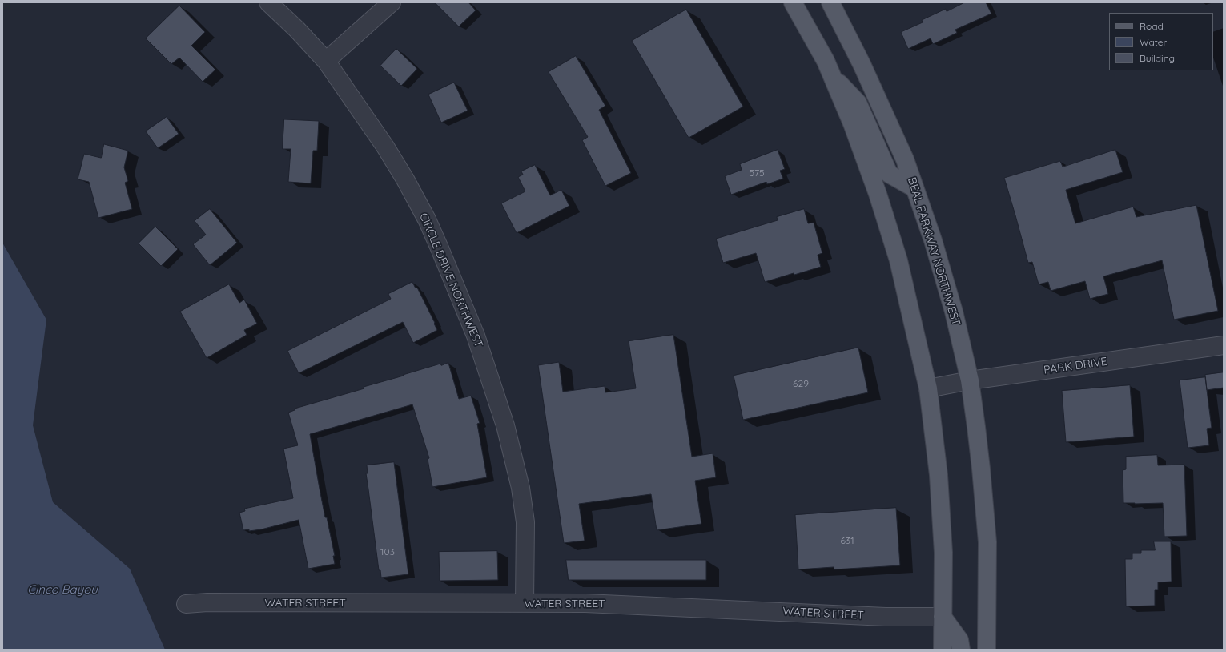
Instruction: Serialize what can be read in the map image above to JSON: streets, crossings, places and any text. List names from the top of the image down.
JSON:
{
  "streets": {
    "main road": ["BEAL PARKWAY NORTHWEST"],
    "street": ["CIRCLE DRIVE NORTHWEST", "PARK DRIVE", "WATER STREET"]
  },
  "crossings": [
    ["BEAL PARKWAY NORTHWEST", "PARK DRIVE"],
    ["CIRCLE DRIVE NORTHWEST", "WATER STREET"]
  ],
  "water": ["Cinco Bayou"],
  "house_numbers": [
    "575",
    "629",
    "631",
    "103"
  ],
  "legend": ["Road", "Water", "Building"]
}
